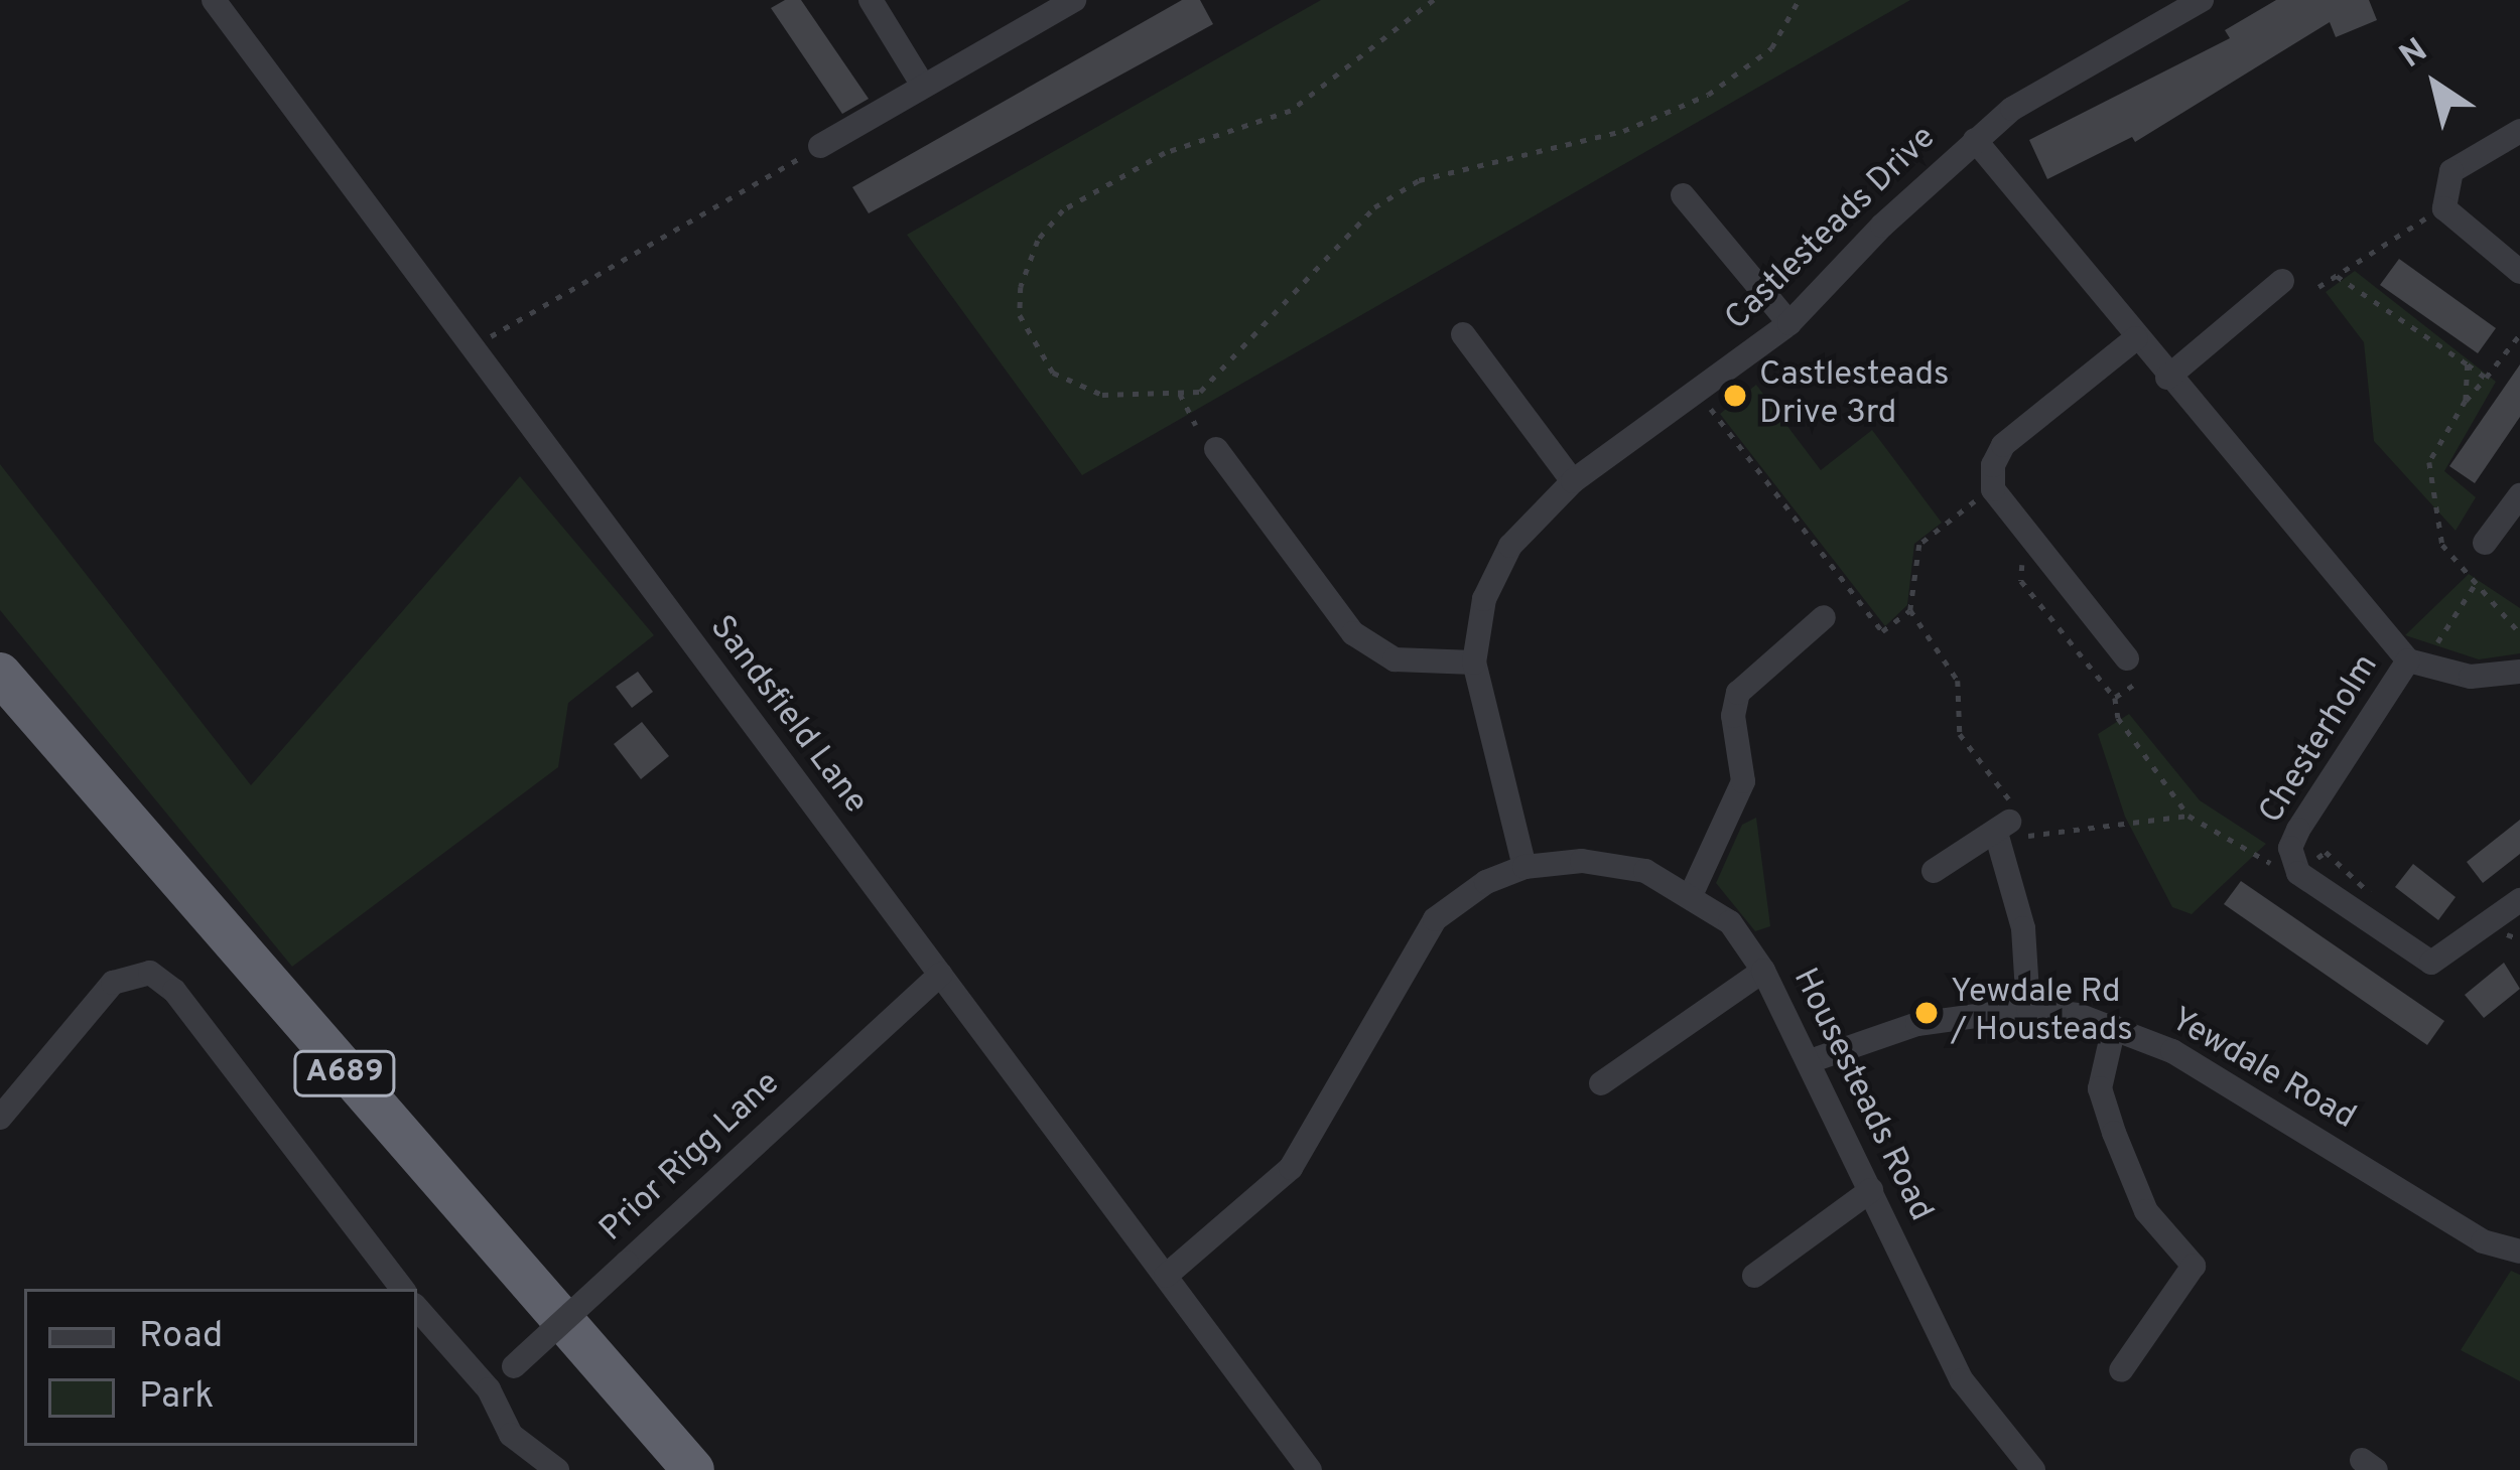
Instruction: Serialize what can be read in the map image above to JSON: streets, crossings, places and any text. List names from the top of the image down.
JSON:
{
  "streets": {
    "highway": ["A689"],
    "street": [
      "Castlesteads Drive",
      "Sandsfield Lane",
      "Chesterholm",
      "Yewdale Road",
      "Housesteads Road",
      "Prior Rigg Lane"
    ]
  },
  "crossings": [
    ["Castlesteads Drive", "Chesterholm"],
    ["Castlesteads Drive", "Housesteads Road"],
    ["Sandsfield Lane", "Housesteads Road"],
    ["Sandsfield Lane", "Prior Rigg Lane"],
    ["Yewdale Road", "Housesteads Road"]
  ],
  "places": ["Castlesteads Drive 3rd", "Yewdale Rd / Housteads"],
  "legend": ["Road", "Park"],
  "north": "top left"
}
